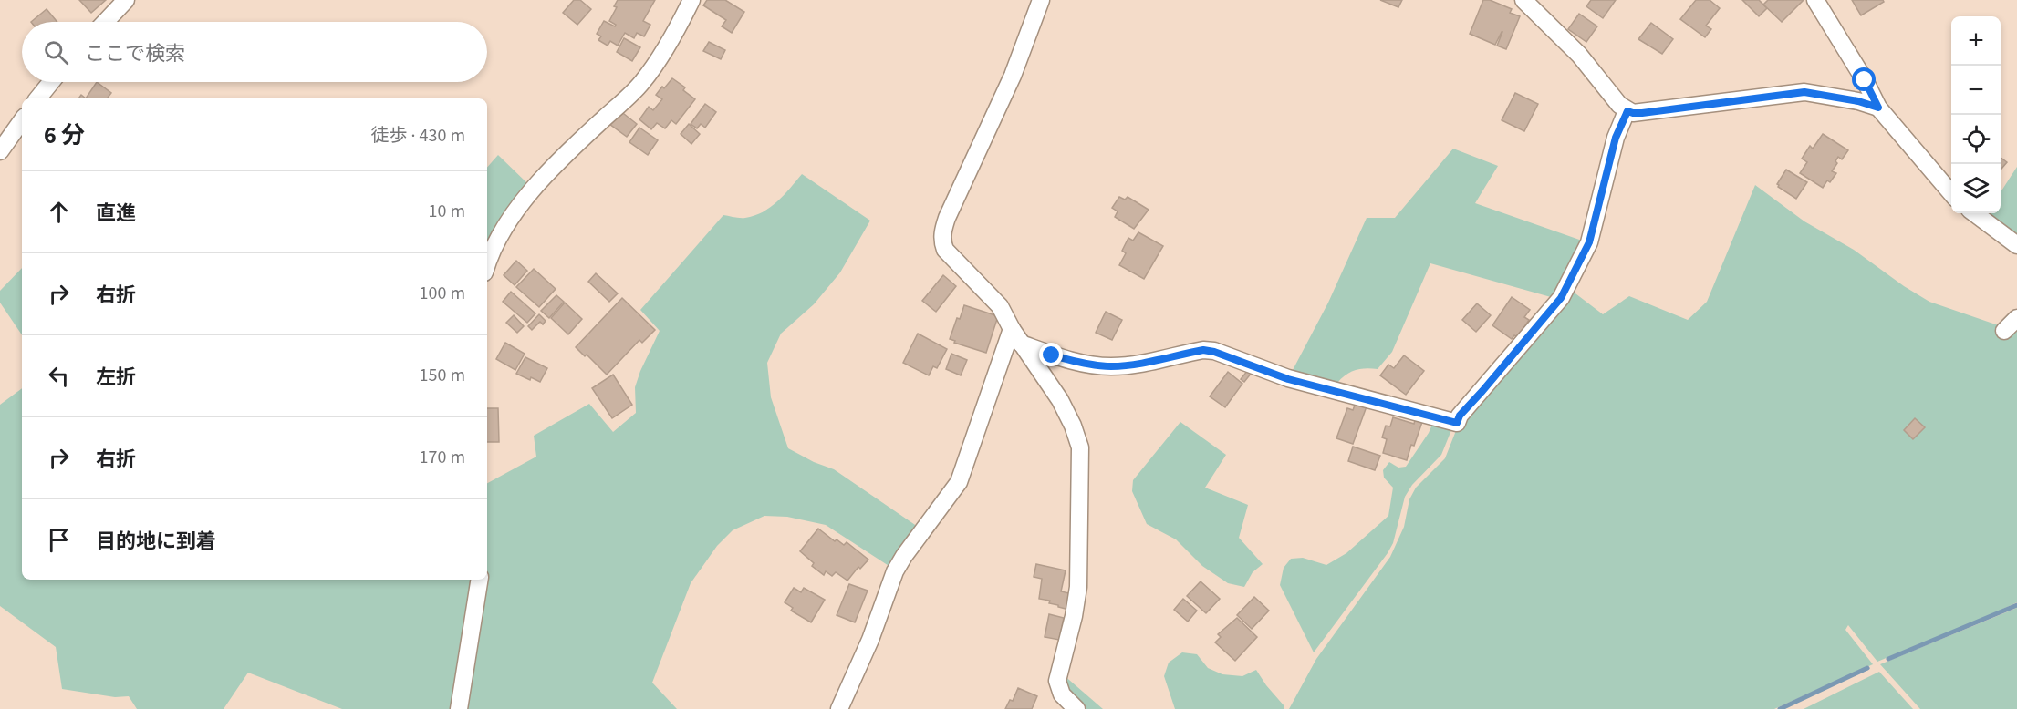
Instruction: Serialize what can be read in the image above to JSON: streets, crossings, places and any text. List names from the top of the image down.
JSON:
{
  "page": {
    "map_buttons": ["+", "−"],
    "search": "ここで検索",
    "heading": ["6 分", "徒歩 · 430 m"],
    "list": [
      ["直進", "10 m"],
      ["右折", "100 m"],
      ["左折", "150 m"],
      ["右折", "170 m"],
      "目的地に到着"
    ]
  }
}
